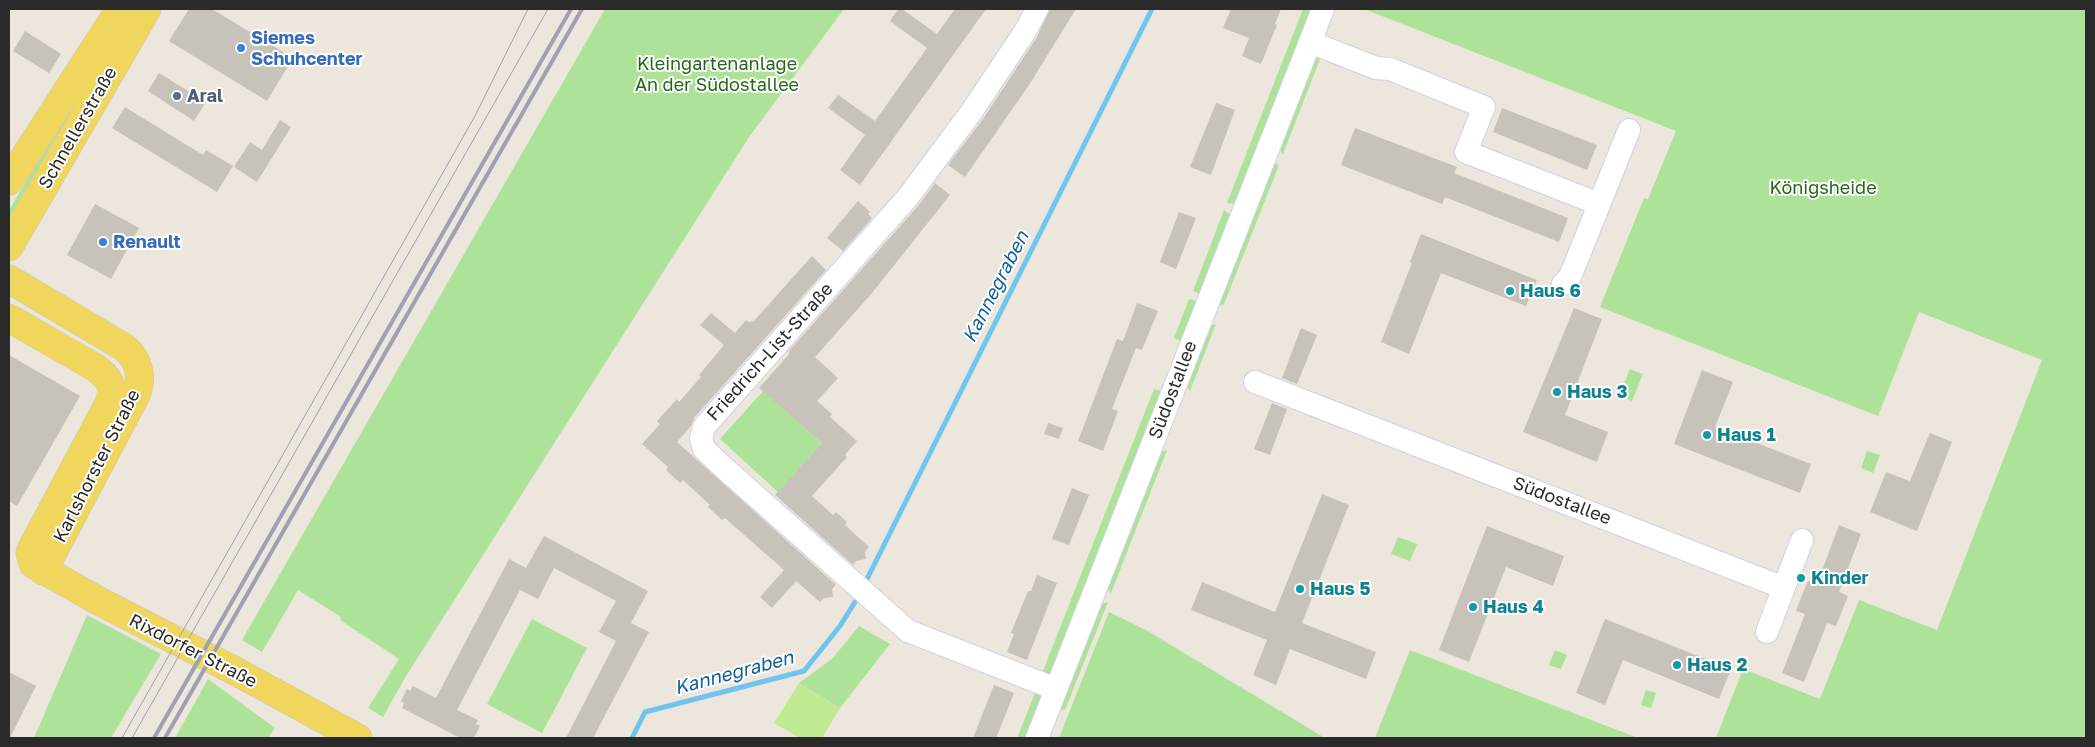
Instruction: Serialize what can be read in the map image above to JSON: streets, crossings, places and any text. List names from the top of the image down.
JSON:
{
  "streets": {
    "main road": ["Schnellerstraße", "Karlshorster Straße", "Rixdorfer Straße"],
    "street": ["Friedrich-List-Straße", "Südostallee"]
  },
  "crossings": [
    ["Friedrich-List-Straße", "Südostallee"],
    ["Karlshorster Straße", "Rixdorfer Straße"]
  ],
  "water": ["Kannegraben"],
  "parks": ["Kleingartenanlage An der Südostallee", "Königsheide"],
  "places": [
    "Siemes Schuhcenter",
    "Aral",
    "Renault",
    "Haus 6",
    "Haus 3",
    "Haus 1",
    "Kinder",
    "Haus 5",
    "Haus 4",
    "Haus 2"
  ]
}
